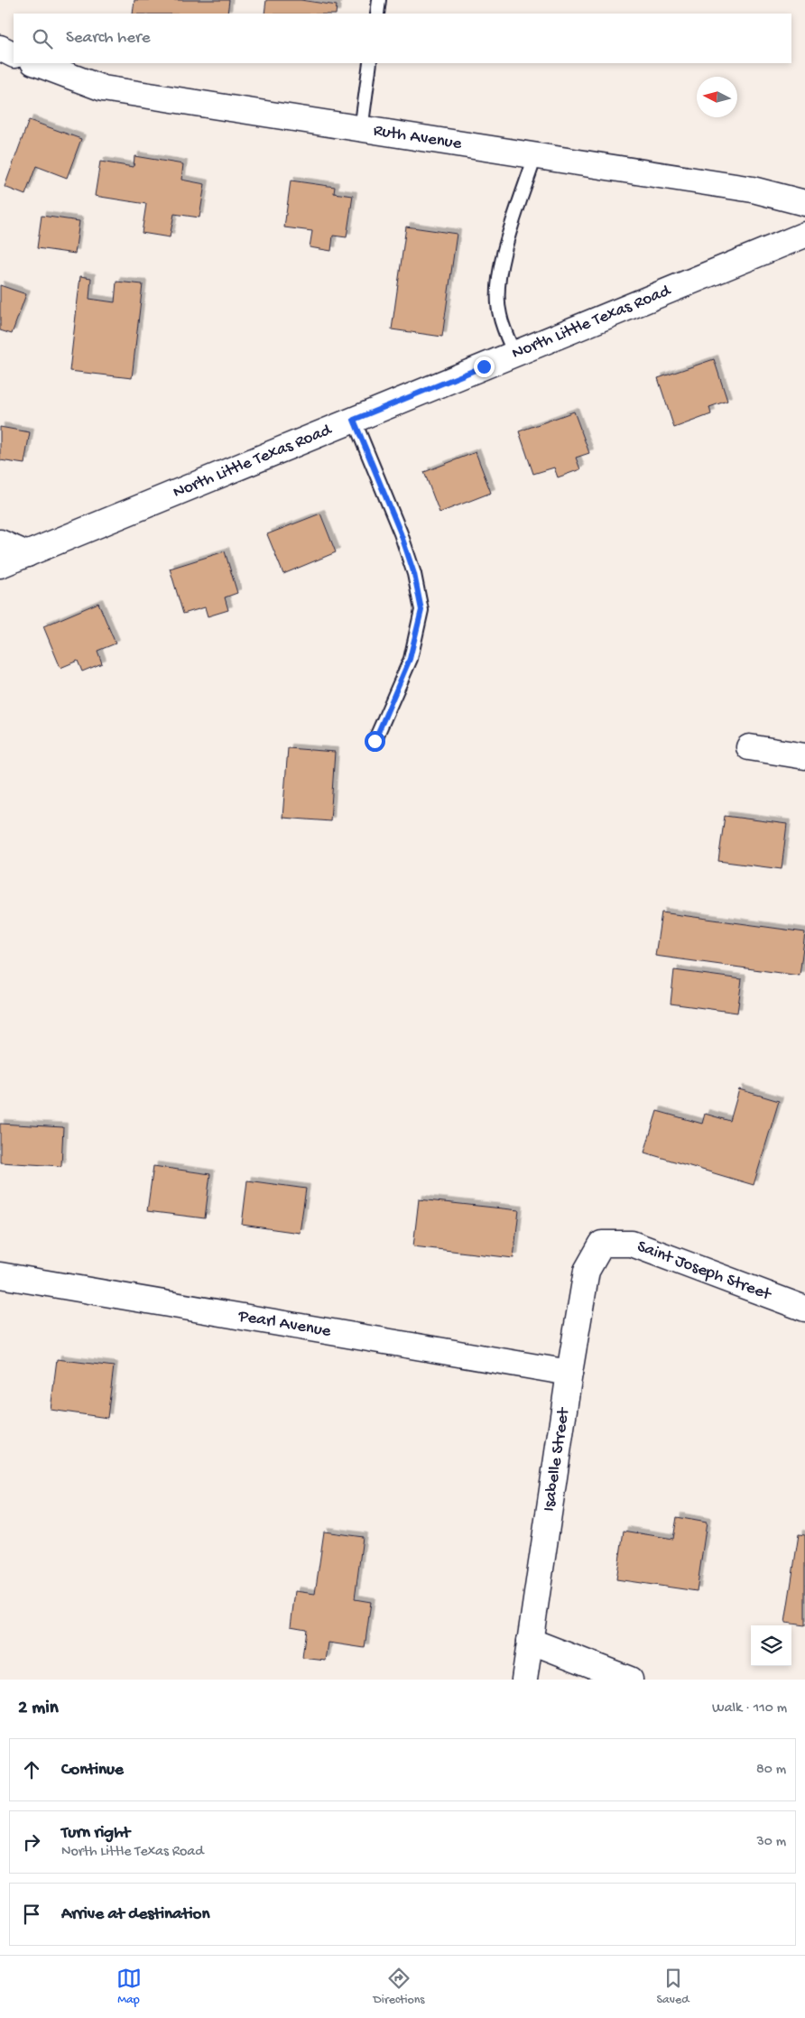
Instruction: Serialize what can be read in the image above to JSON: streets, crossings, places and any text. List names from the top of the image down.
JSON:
{
  "streets": {
    "street": [
      "Ruth Avenue",
      "North Little Texas Road",
      "Saint Joseph Street",
      "Pearl Avenue",
      "Isabelle Street"
    ]
  },
  "crossings": [
    ["Saint Joseph Street", "Isabelle Street"],
    ["Pearl Avenue", "Isabelle Street"]
  ],
  "north": "left",
  "page": {
    "search": "Search here",
    "heading": ["2 min", "Walk · 110 m"],
    "list": [
      ["Continue", "80 m"],
      ["Turn right", "North Little Texas Road", "30 m"],
      "Arrive at destination"
    ],
    "nav": ["Map", "Directions", "Saved"]
  }
}
